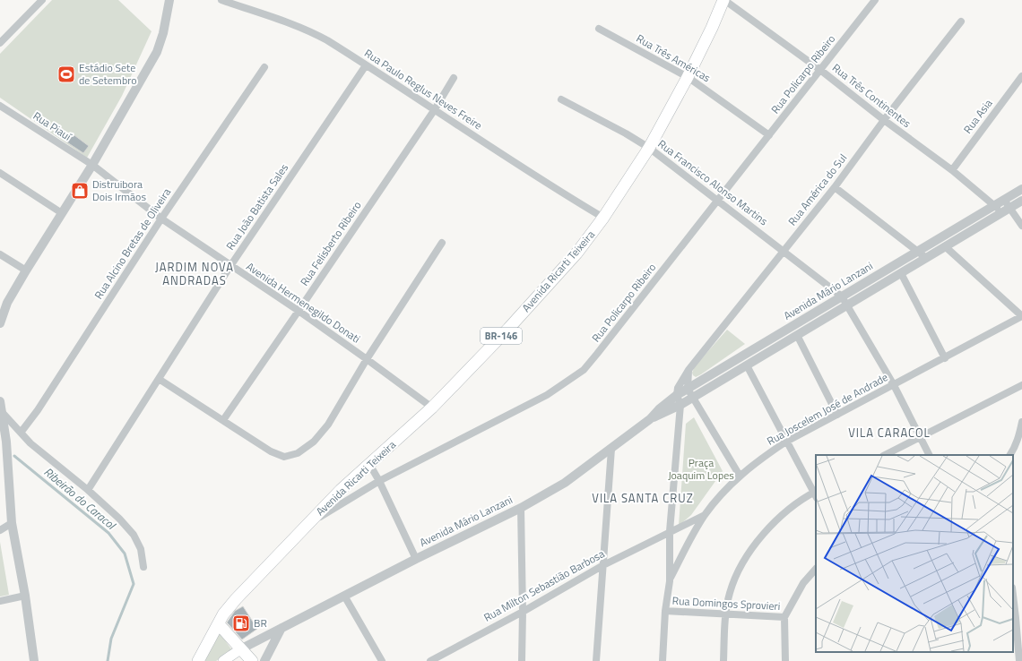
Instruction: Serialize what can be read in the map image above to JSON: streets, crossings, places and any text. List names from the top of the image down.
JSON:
{
  "streets": {
    "main road": ["Avenida Ricarti Teixeira", "BR-146"],
    "street": [
      "Rua Três Américas",
      "Rua Policarpo Ribeiro",
      "Rua Paulo Reglus Neves Freire",
      "Rua Três Continentes",
      "Rua Asia",
      "Rua Piauí",
      "Rua Francisco Alonso Martins",
      "Rua América do Sul",
      "Rua João Batista Sales",
      "Rua Alcino Bretas de Oliveira",
      "Rua Felisberto Ribeiro",
      "Avenida Mário Lanzani",
      "Avenida Hermenegildo Donati",
      "Rua Joscelem José de Andrade",
      "Rua Milton Sebastião Barbosa",
      "Rua Domingos Sprovieri"
    ]
  },
  "crossings": [
    ["Rua Três Américas", "Rua Policarpo Ribeiro"],
    ["Rua Três Américas", "Avenida Ricarti Teixeira"],
    ["Rua Policarpo Ribeiro", "Rua Três Continentes"],
    ["Rua Policarpo Ribeiro", "Rua Francisco Alonso Martins"],
    ["Rua Policarpo Ribeiro", "Avenida Ricarti Teixeira"],
    ["Rua Paulo Reglus Neves Freire", "Rua João Batista Sales"],
    ["Rua Paulo Reglus Neves Freire", "Rua Felisberto Ribeiro"],
    ["Rua Paulo Reglus Neves Freire", "Avenida Ricarti Teixeira"],
    ["Rua Três Continentes", "Rua Asia"],
    ["Rua Três Continentes", "Rua América do Sul"],
    ["Rua Três Continentes", "Avenida Ricarti Teixeira"],
    ["Rua Três Continentes", "Avenida Mário Lanzani"],
    ["Rua Piauí", "Avenida Hermenegildo Donati"],
    ["Rua Francisco Alonso Martins", "Rua América do Sul"],
    ["Rua Francisco Alonso Martins", "Avenida Ricarti Teixeira"],
    ["Rua Francisco Alonso Martins", "Avenida Mário Lanzani"],
    ["Rua Francisco Alonso Martins", "Rua Joscelem José de Andrade"],
    ["Rua América do Sul", "Avenida Mário Lanzani"],
    ["Rua João Batista Sales", "Avenida Hermenegildo Donati"],
    ["Rua Alcino Bretas de Oliveira", "Avenida Hermenegildo Donati"],
    ["Rua Felisberto Ribeiro", "Avenida Hermenegildo Donati"],
    ["Avenida Ricarti Teixeira", "Avenida Hermenegildo Donati"],
    ["Avenida Ricarti Teixeira", "BR-146"],
    ["Rua Joscelem José de Andrade", "Rua Milton Sebastião Barbosa"]
  ],
  "districts": ["JARDIM NOVA ANDRADAS", "VILA CARACOL", "VILA SANTA CRUZ"],
  "water": ["Ribeirão do Caracol"],
  "parks": ["Praça Joaquim Lopes"],
  "places": {
    "sports": ["Estádio Sete de Setembro"],
    "shop": ["Distruibora Dois Irmãos"],
    "fuel station": ["BR"]
  }
}
